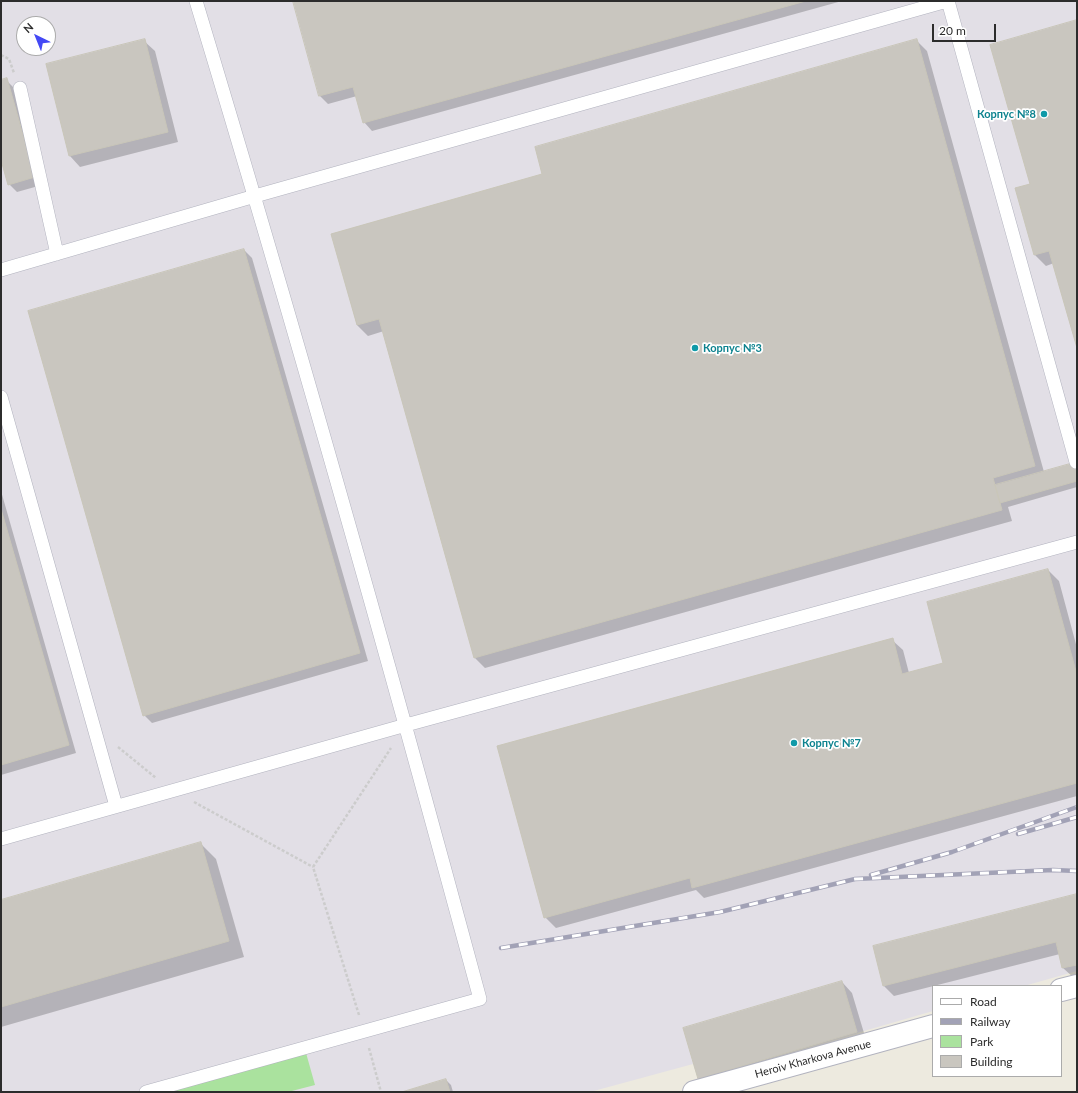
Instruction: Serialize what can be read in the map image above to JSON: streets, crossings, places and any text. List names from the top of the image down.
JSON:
{
  "streets": {
    "street": ["Heroiv Kharkova Avenue"]
  },
  "places": ["Корпус №8", "Корпус №3", "Корпус №7"],
  "legend": [
    "Road",
    "Railway",
    "Park",
    "Building"
  ],
  "scale_bar": "20 m",
  "north": "top left"
}
